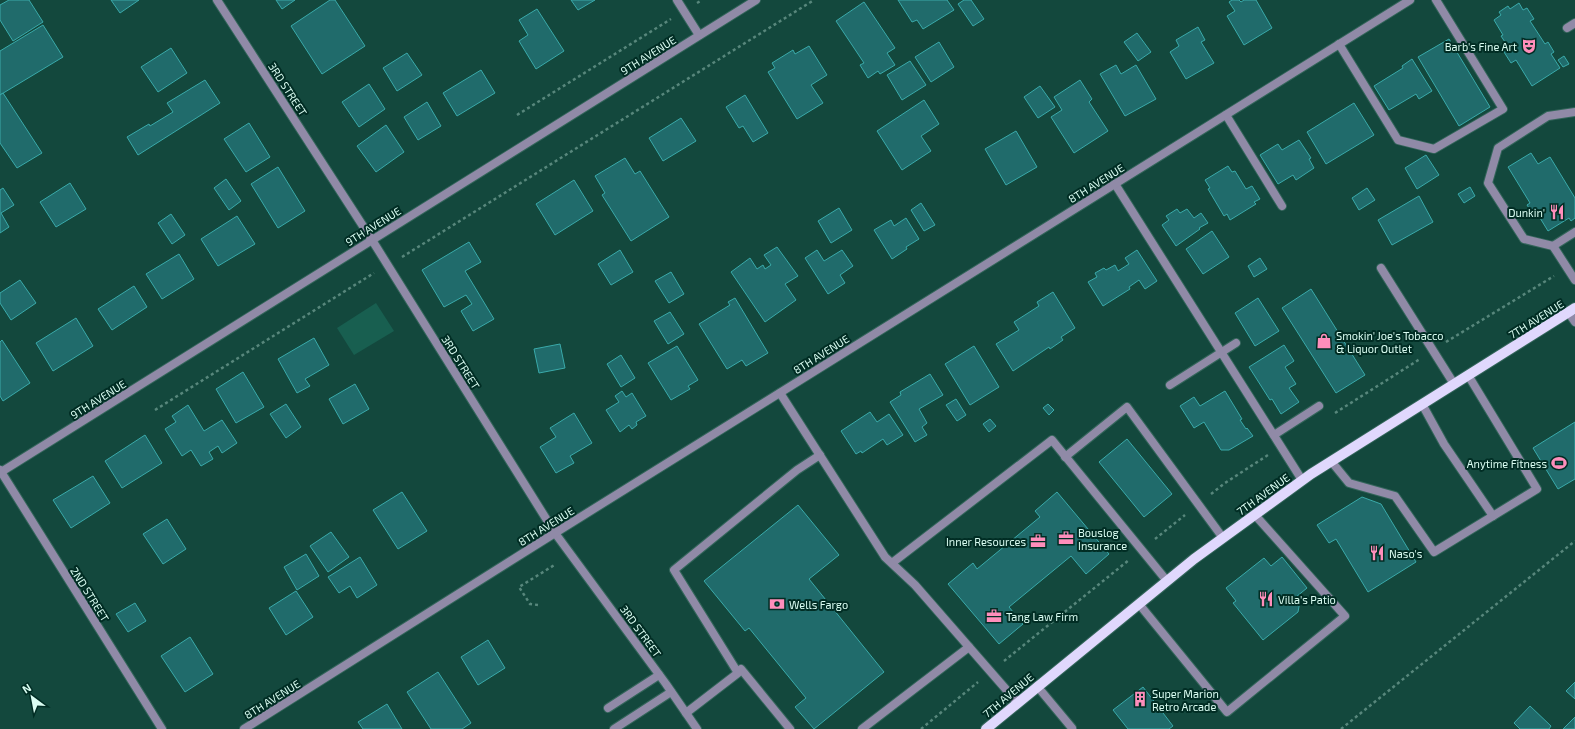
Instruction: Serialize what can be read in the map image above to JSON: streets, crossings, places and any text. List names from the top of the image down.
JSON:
{
  "streets": {
    "main road": ["7TH AVENUE"],
    "street": [
      "9TH AVENUE",
      "3RD STREET",
      "8TH AVENUE",
      "2ND STREET"
    ]
  },
  "crossings": [
    ["9TH AVENUE", "3RD STREET"],
    ["9TH AVENUE", "2ND STREET"],
    ["3RD STREET", "8TH AVENUE"]
  ],
  "places": {
    "theatre": ["Barb's Fine Art"],
    "restaurant": ["Dunkin'", "Naso's", "Villa's Patio"],
    "shop": ["Smokin' Joe's Tobacco & Liquor Outlet"],
    "sports": ["Anytime Fitness"],
    "office": ["Bouslog Insurance", "Inner Resources", "Tang Law Firm"],
    "bank": ["Wells Fargo"],
    "building": ["Super Marion Retro Arcade"]
  },
  "north": "top left"
}
